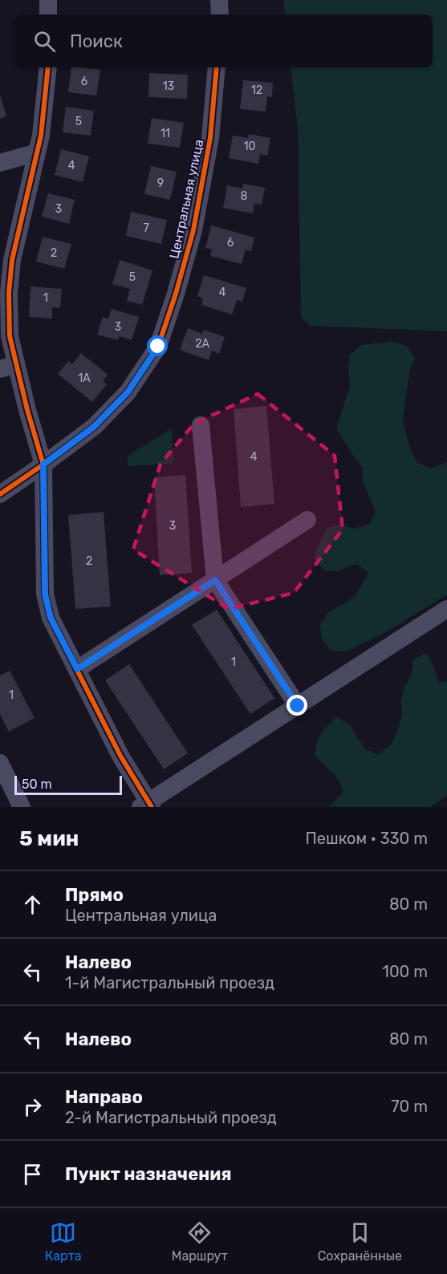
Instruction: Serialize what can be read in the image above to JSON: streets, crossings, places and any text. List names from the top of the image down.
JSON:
{
  "streets": {
    "street": ["Центральная улица"]
  },
  "house_numbers": [
    "6",
    "13",
    "12",
    "5",
    "11",
    "10",
    "4",
    "9",
    "8",
    "3",
    "7",
    "6",
    "2",
    "5",
    "4",
    "1",
    "3",
    "2А",
    "1А",
    "4",
    "3",
    "2",
    "1",
    "1"
  ],
  "scale_bar": "50 m",
  "page": {
    "search": "Поиск",
    "scale": "50 m",
    "heading": ["5 мин", "Пешком · 330 m"],
    "list": [
      ["Прямо", "Центральная улица", "80 m"],
      ["Налево", "1-й Магистральный проезд", "100 m"],
      ["Налево", "80 m"],
      ["Направо", "2-й Магистральный проезд", "70 m"],
      "Пункт назначения"
    ],
    "nav": ["Карта", "Маршрут", "Сохранённые"]
  }
}
